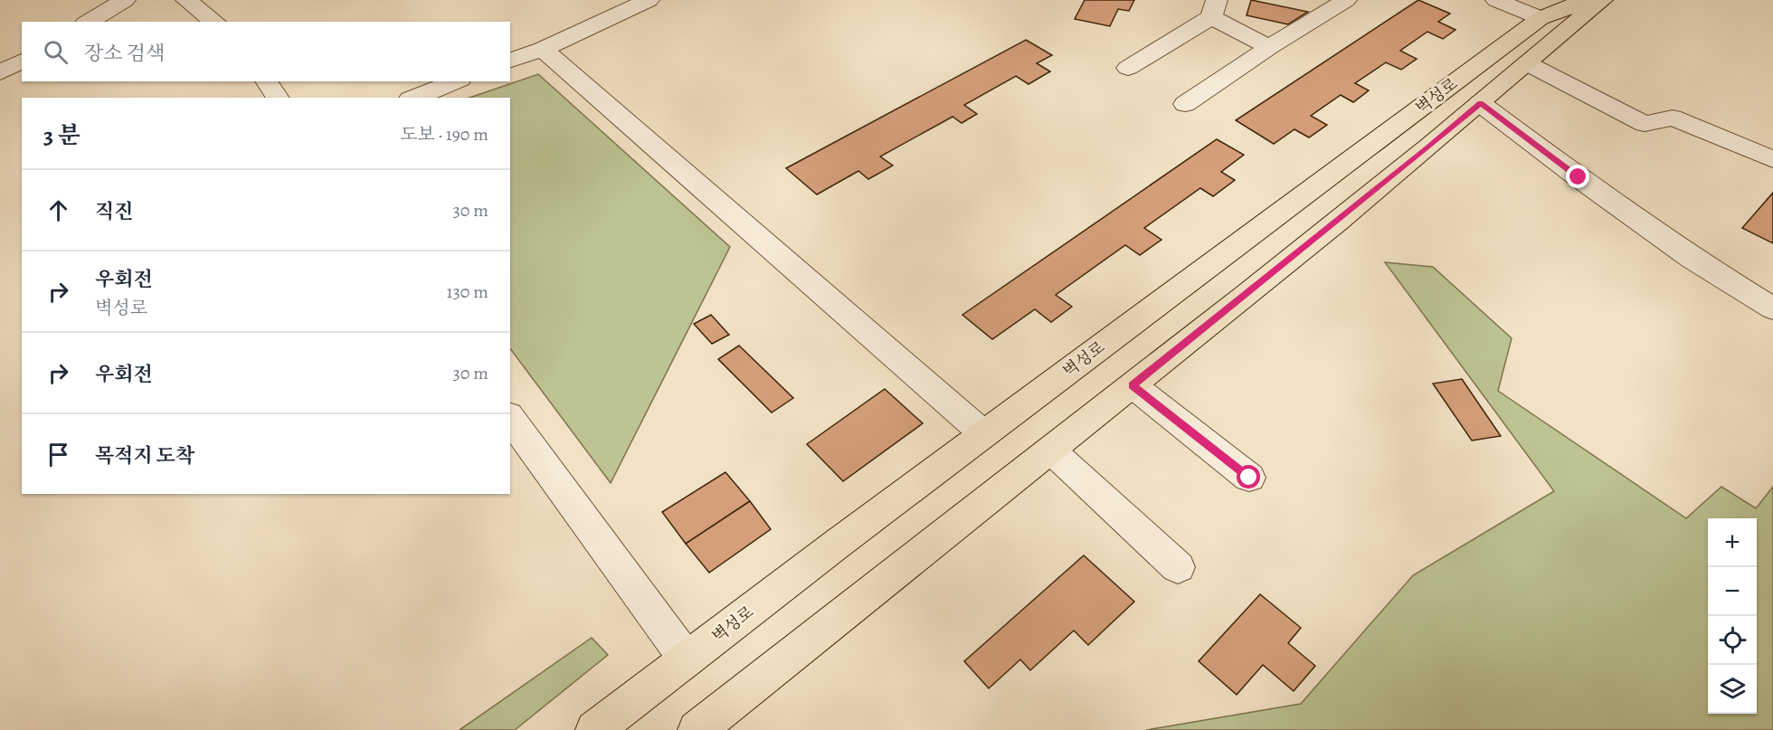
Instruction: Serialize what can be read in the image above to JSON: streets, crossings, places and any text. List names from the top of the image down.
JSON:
{
  "streets": {
    "main road": ["벽성로"]
  },
  "page": {
    "search": "장소 검색",
    "heading": ["3 분", "도보 · 190 m"],
    "list": [
      ["직진", "30 m"],
      ["우회전", "벽성로", "130 m"],
      ["우회전", "30 m"],
      "목적지 도착"
    ],
    "map_buttons": ["+", "−"]
  }
}
